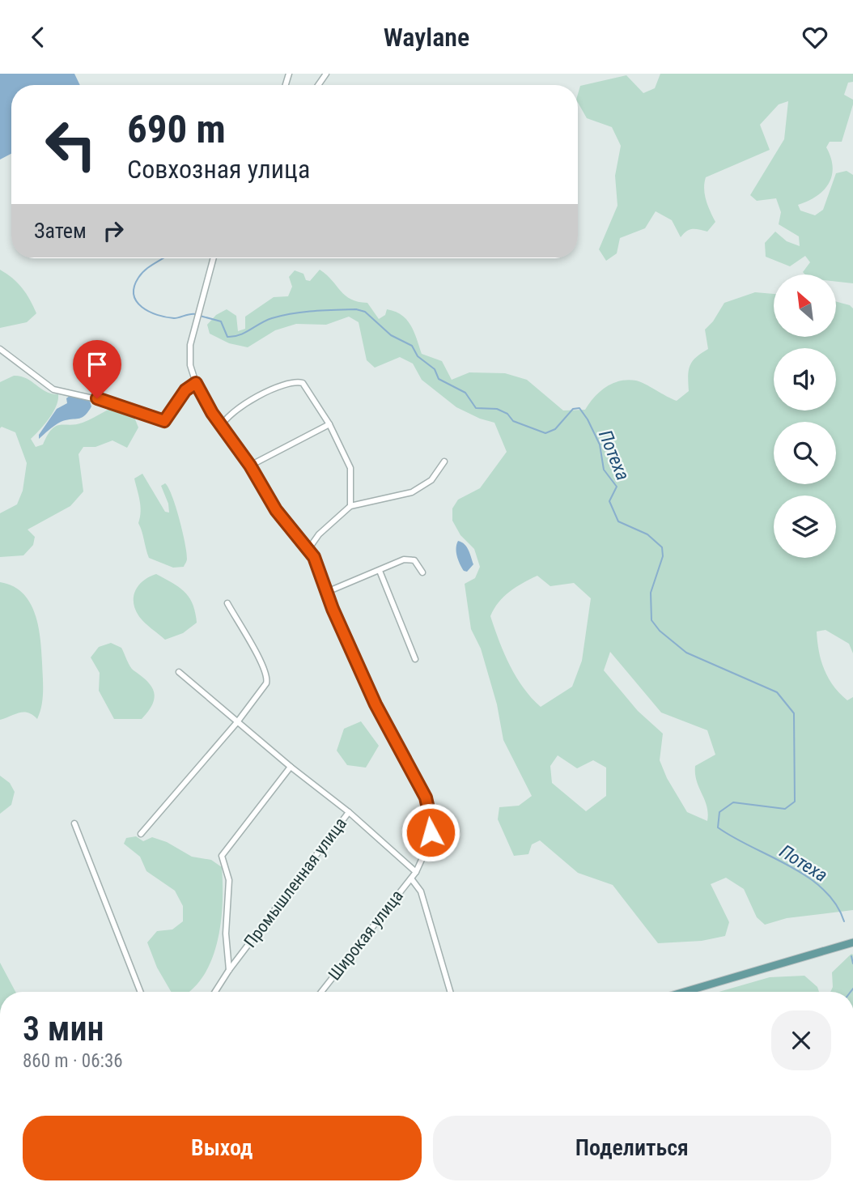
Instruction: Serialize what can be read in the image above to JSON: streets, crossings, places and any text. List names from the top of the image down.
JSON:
{
  "streets": {
    "street": ["Промышленная улица", "Широкая улица"]
  },
  "crossings": [
    ["Промышленная улица", "Широкая улица"]
  ],
  "water": ["Потеха"],
  "north": "top left",
  "page": {
    "header": "Waylane",
    "turn": ["690 m", "Совхозная улица"],
    "then": "Затем",
    "heading": ["3 мин", "860 m · 06:36"],
    "buttons": ["Выход", "Поделиться"]
  }
}
